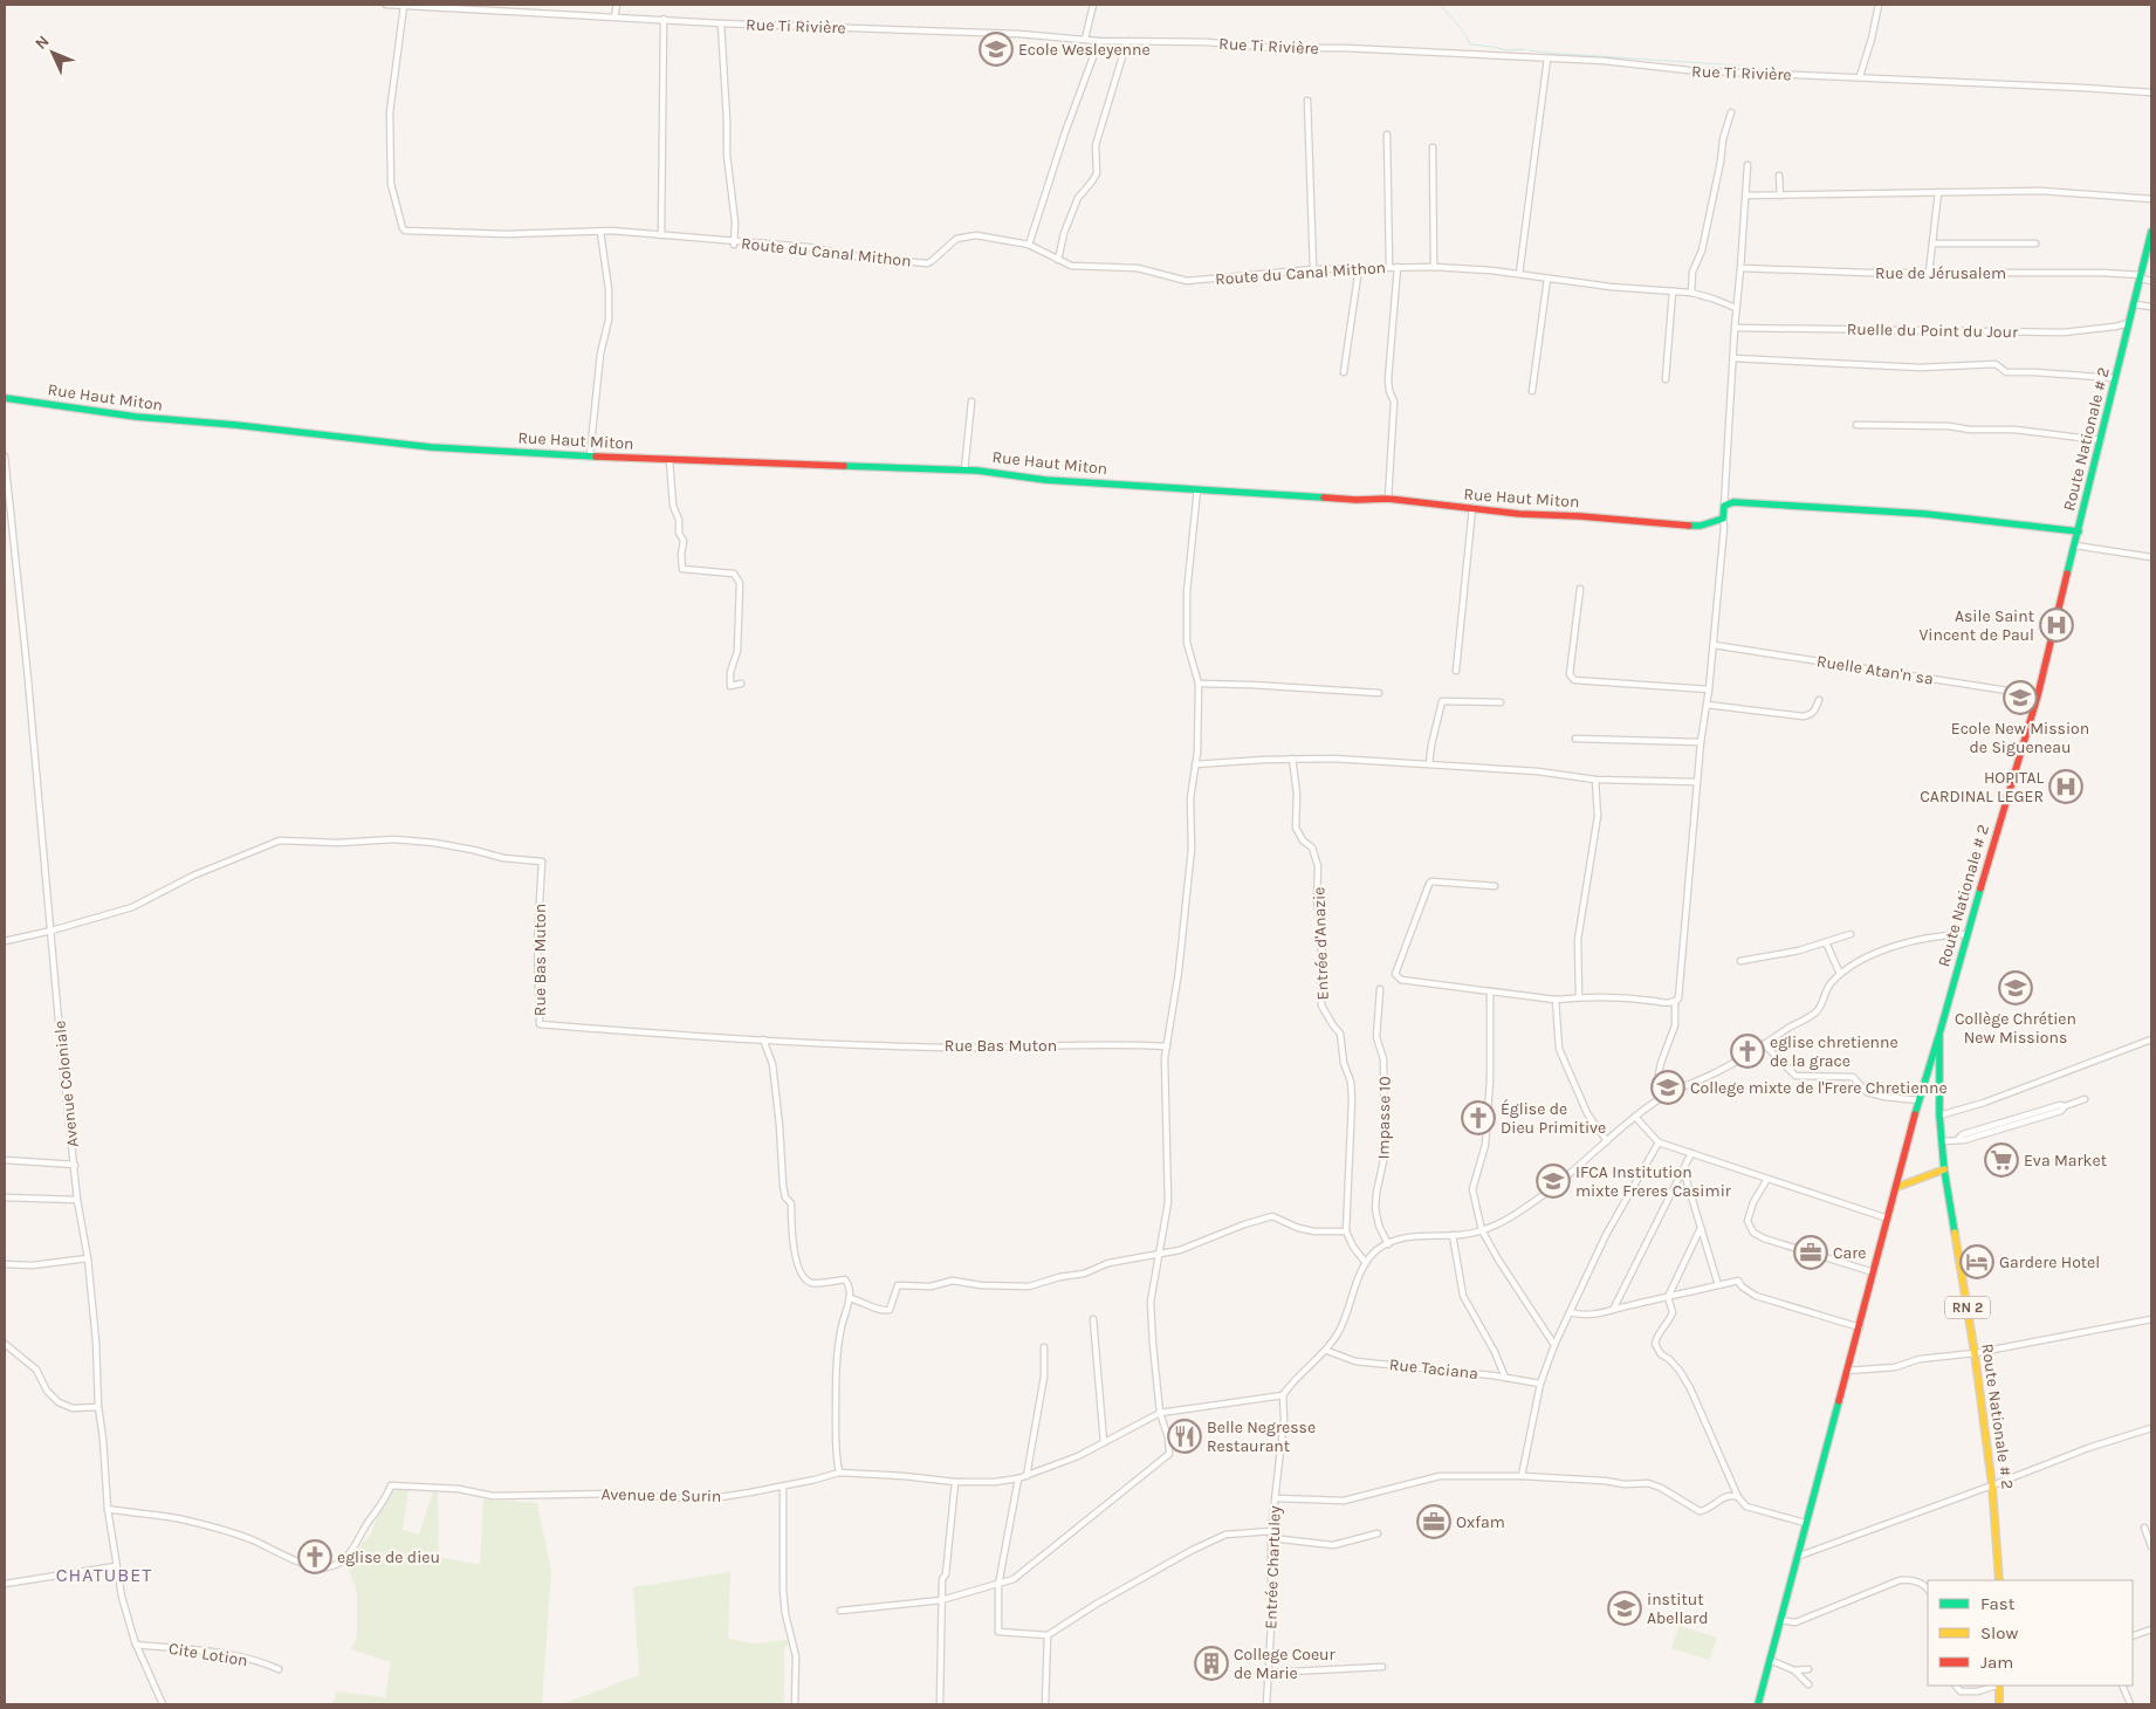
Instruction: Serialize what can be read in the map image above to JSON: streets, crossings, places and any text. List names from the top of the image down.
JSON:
{
  "streets": {
    "main road": ["Rue Haut Miton", "Route Nationale # 2", "RN 2"],
    "street": [
      "Rue Ti Rivière",
      "Route du Canal Mithon",
      "Rue de Jérusalem",
      "Ruelle du Point du Jour",
      "Ruelle Atan'n sa",
      "Entrée d'Anazie",
      "Rue Bas Muton",
      "Avenue Coloniale",
      "Impasse 10",
      "Rue Taciana",
      "Avenue de Surin",
      "Entrée Chartuley",
      "Cite Lotion"
    ]
  },
  "crossings": [
    ["Rue Ti Rivière", "Route du Canal Mithon"],
    ["Rue de Jérusalem", "Route Nationale # 2"],
    ["Ruelle du Point du Jour", "Route Nationale # 2"],
    ["Route Nationale # 2", "Ruelle Atan'n sa"],
    ["Rue Bas Muton", "Avenue Coloniale"],
    ["Avenue Coloniale", "Avenue de Surin"],
    ["Avenue Coloniale", "Cite Lotion"],
    ["Avenue de Surin", "Entrée Chartuley"]
  ],
  "districts": ["CHATUBET"],
  "places": {
    "school or university": [
      "Ecole Wesleyenne",
      "Ecole New Mission de Sigueneau",
      "Collège Chrétien New Missions",
      "College mixte de l'Frere Chretienne",
      "IFCA Institution mixte Freres Casimir",
      "institut Abellard"
    ],
    "hospital": ["Asile Saint Vincent de Paul", "HOPITAL CARDINAL LEGER"],
    "church": ["eglise chretienne de la grace", "Église de Dieu Primitive", "eglise de dieu"],
    "supermarket": ["Eva Market"],
    "office": ["Care", "Oxfam"],
    "hotel": ["Gardere Hotel"],
    "restaurant": ["Belle Negresse Restaurant"],
    "building": ["College Coeur de Marie"]
  },
  "legend": ["Fast", "Slow", "Jam"],
  "north": "top left"
}
